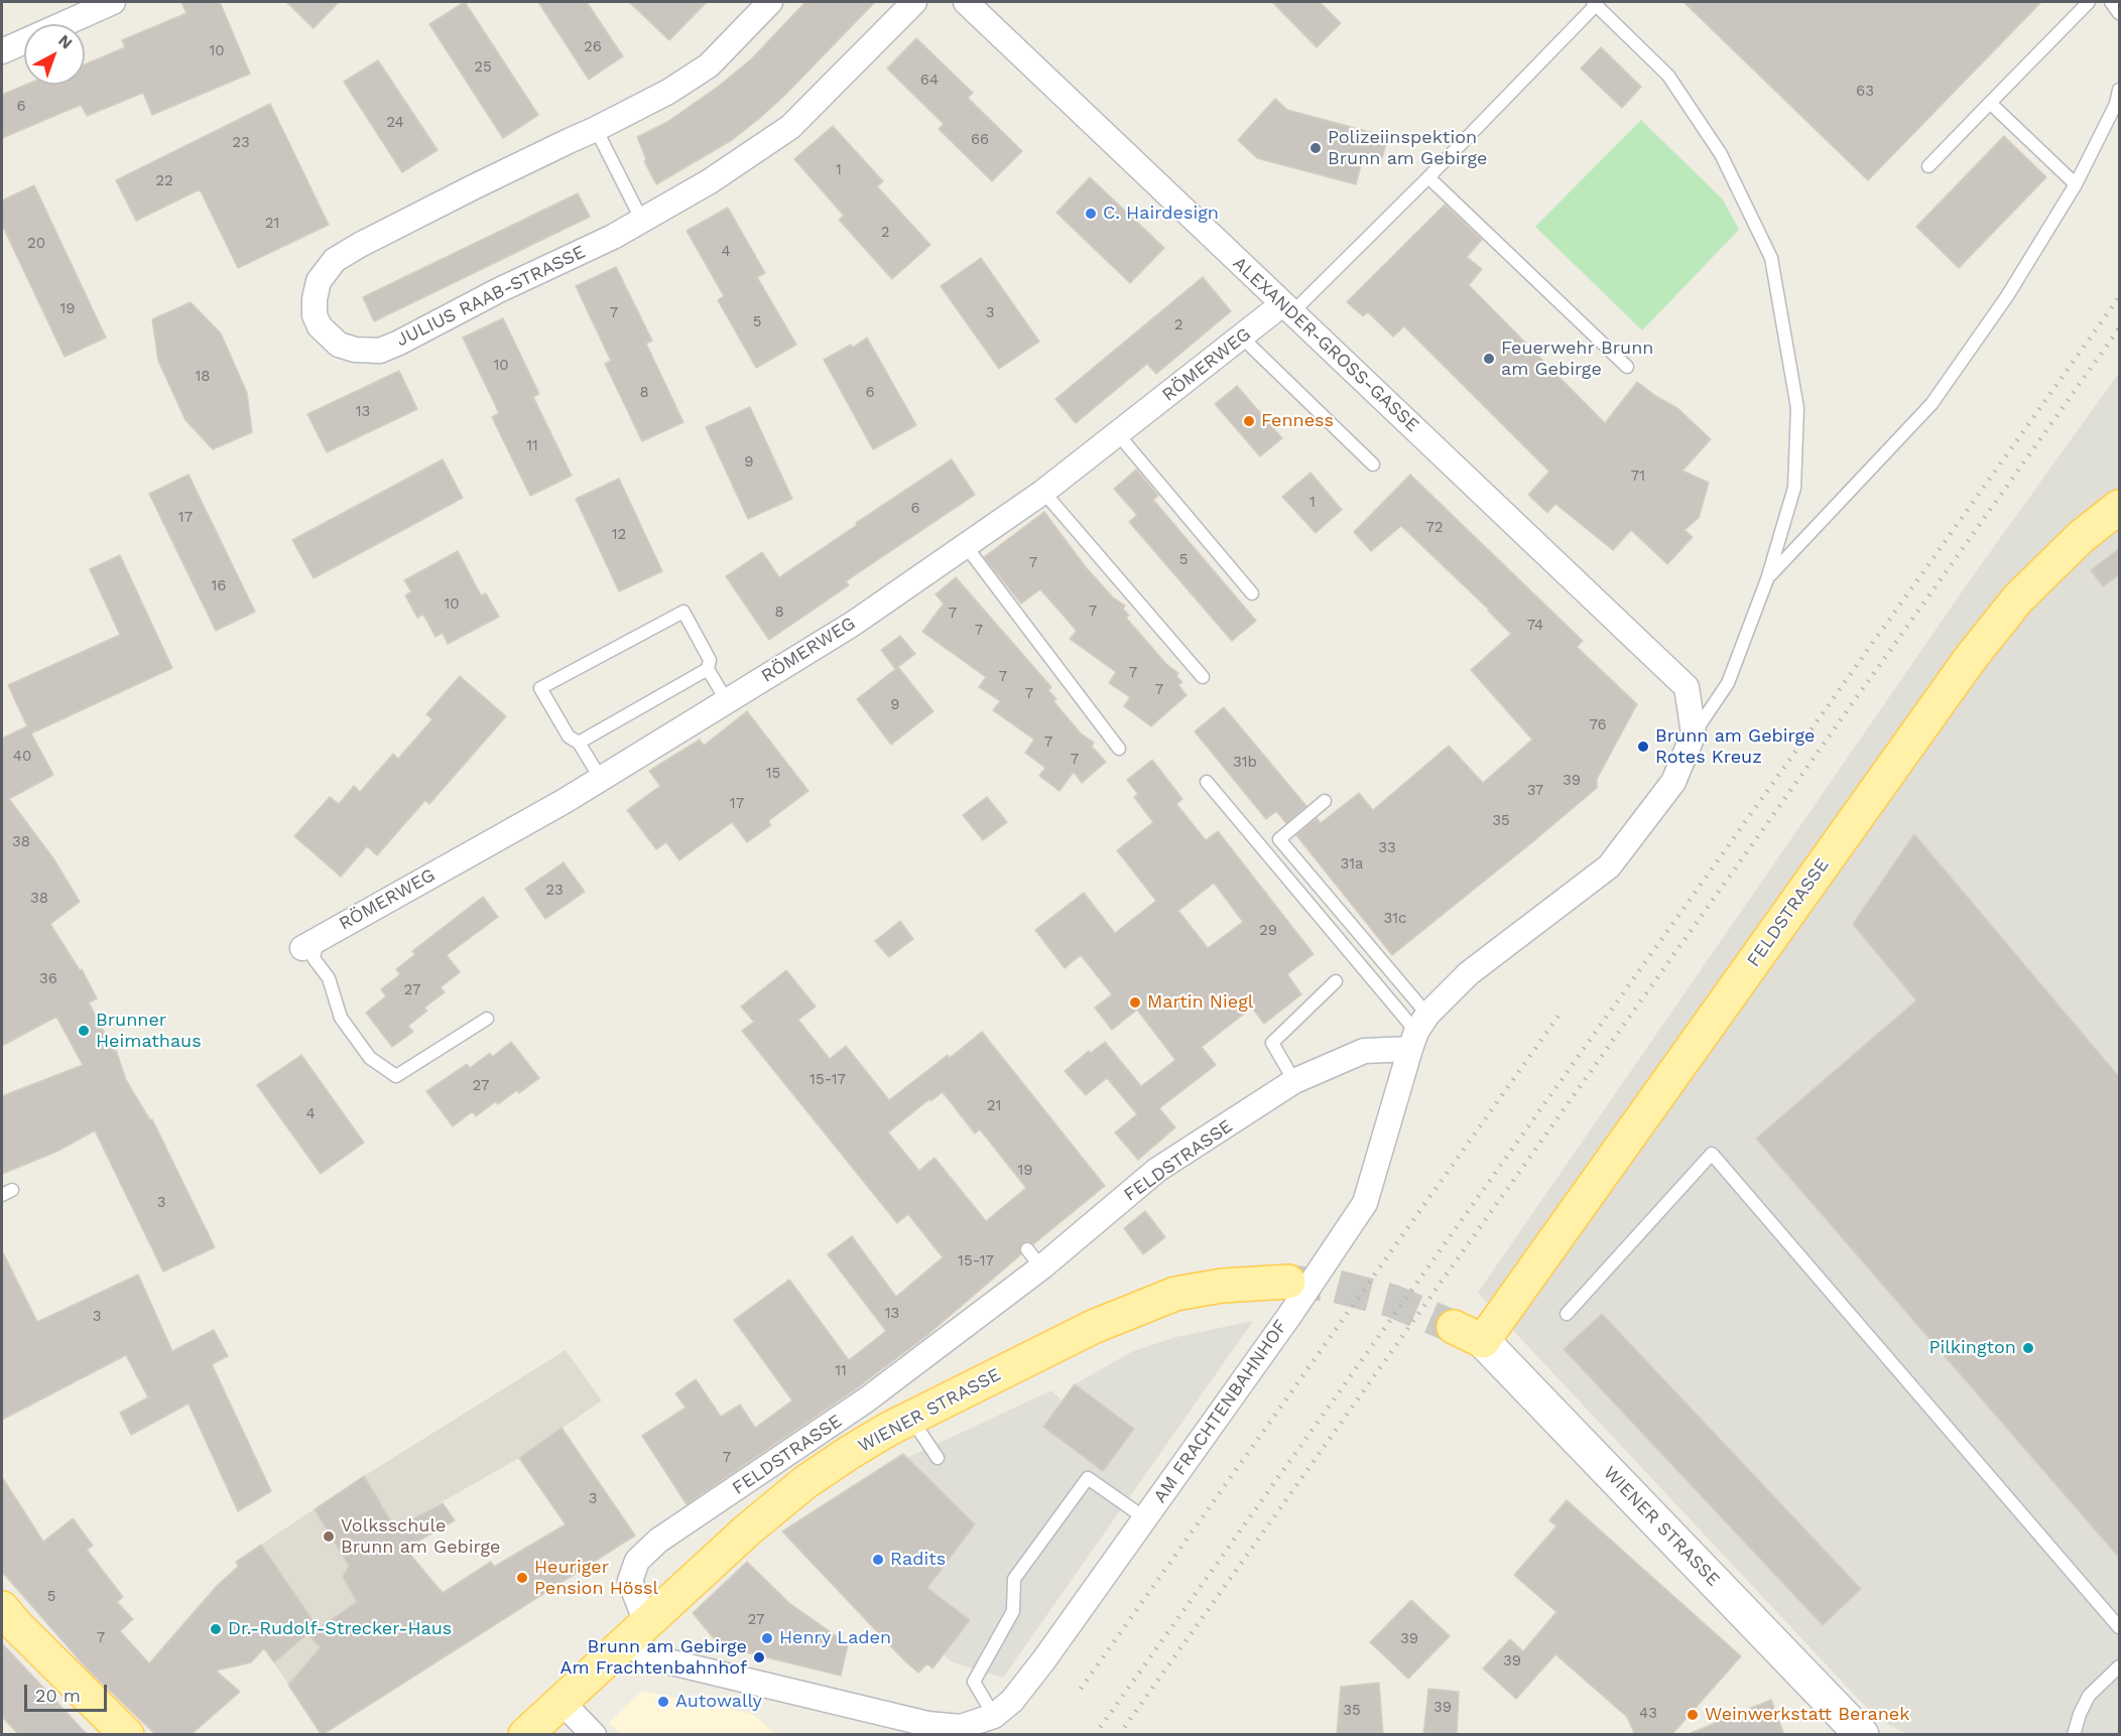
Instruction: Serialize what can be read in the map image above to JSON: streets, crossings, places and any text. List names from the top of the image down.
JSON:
{
  "streets": {
    "main road": ["FELDSTRASSE", "WIENER STRASSE"],
    "street": [
      "JULIUS RAAB-STRASSE",
      "ALEXANDER-GROSS-GASSE",
      "RÖMERWEG",
      "AM FRACHTENBAHNHOF"
    ]
  },
  "crossings": [
    ["ALEXANDER-GROSS-GASSE", "RÖMERWEG"],
    ["FELDSTRASSE", "WIENER STRASSE"],
    ["FELDSTRASSE", "AM FRACHTENBAHNHOF"],
    ["WIENER STRASSE", "AM FRACHTENBAHNHOF"]
  ],
  "places": [
    "Polizeiinspektion Brunn am Gebirge",
    "C. Hairdesign",
    "Feuerwehr Brunn am Gebirge",
    "Fenness",
    "Brunn am Gebirge Rotes Kreuz",
    "Martin Niegl",
    "Brunner Heimathaus",
    "Pilkington",
    "Volksschule Brunn am Gebirge",
    "Radits",
    "Heuriger Pension Hössl",
    "Dr.-Rudolf-Strecker-Haus",
    "Henry Laden",
    "Brunn am Gebirge Am Frachtenbahnhof",
    "Autowally",
    "Weinwerkstatt Beranek"
  ],
  "house_numbers": [
    "26",
    "10",
    "25",
    "64",
    "63",
    "6",
    "24",
    "66",
    "23",
    "1",
    "22",
    "21",
    "2",
    "20",
    "4",
    "19",
    "7",
    "3",
    "5",
    "2",
    "10",
    "18",
    "8",
    "6",
    "13",
    "11",
    "9",
    "71",
    "1",
    "6",
    "17",
    "72",
    "12",
    "5",
    "7",
    "16",
    "10",
    "7",
    "8",
    "7",
    "74",
    "7",
    "7",
    "7",
    "7",
    "7",
    "9",
    "76",
    "7",
    "40",
    "7",
    "31b",
    "15",
    "39",
    "37",
    "17",
    "35",
    "38",
    "33",
    "31a",
    "23",
    "38",
    "31c",
    "29",
    "36",
    "27",
    "15-17",
    "27",
    "21",
    "4",
    "19",
    "3",
    "15-17",
    "13",
    "3",
    "11",
    "7",
    "3",
    "5",
    "27",
    "7",
    "39",
    "39",
    "39",
    "35",
    "43"
  ],
  "scale_bar": "20 m",
  "north": "top right"
}
